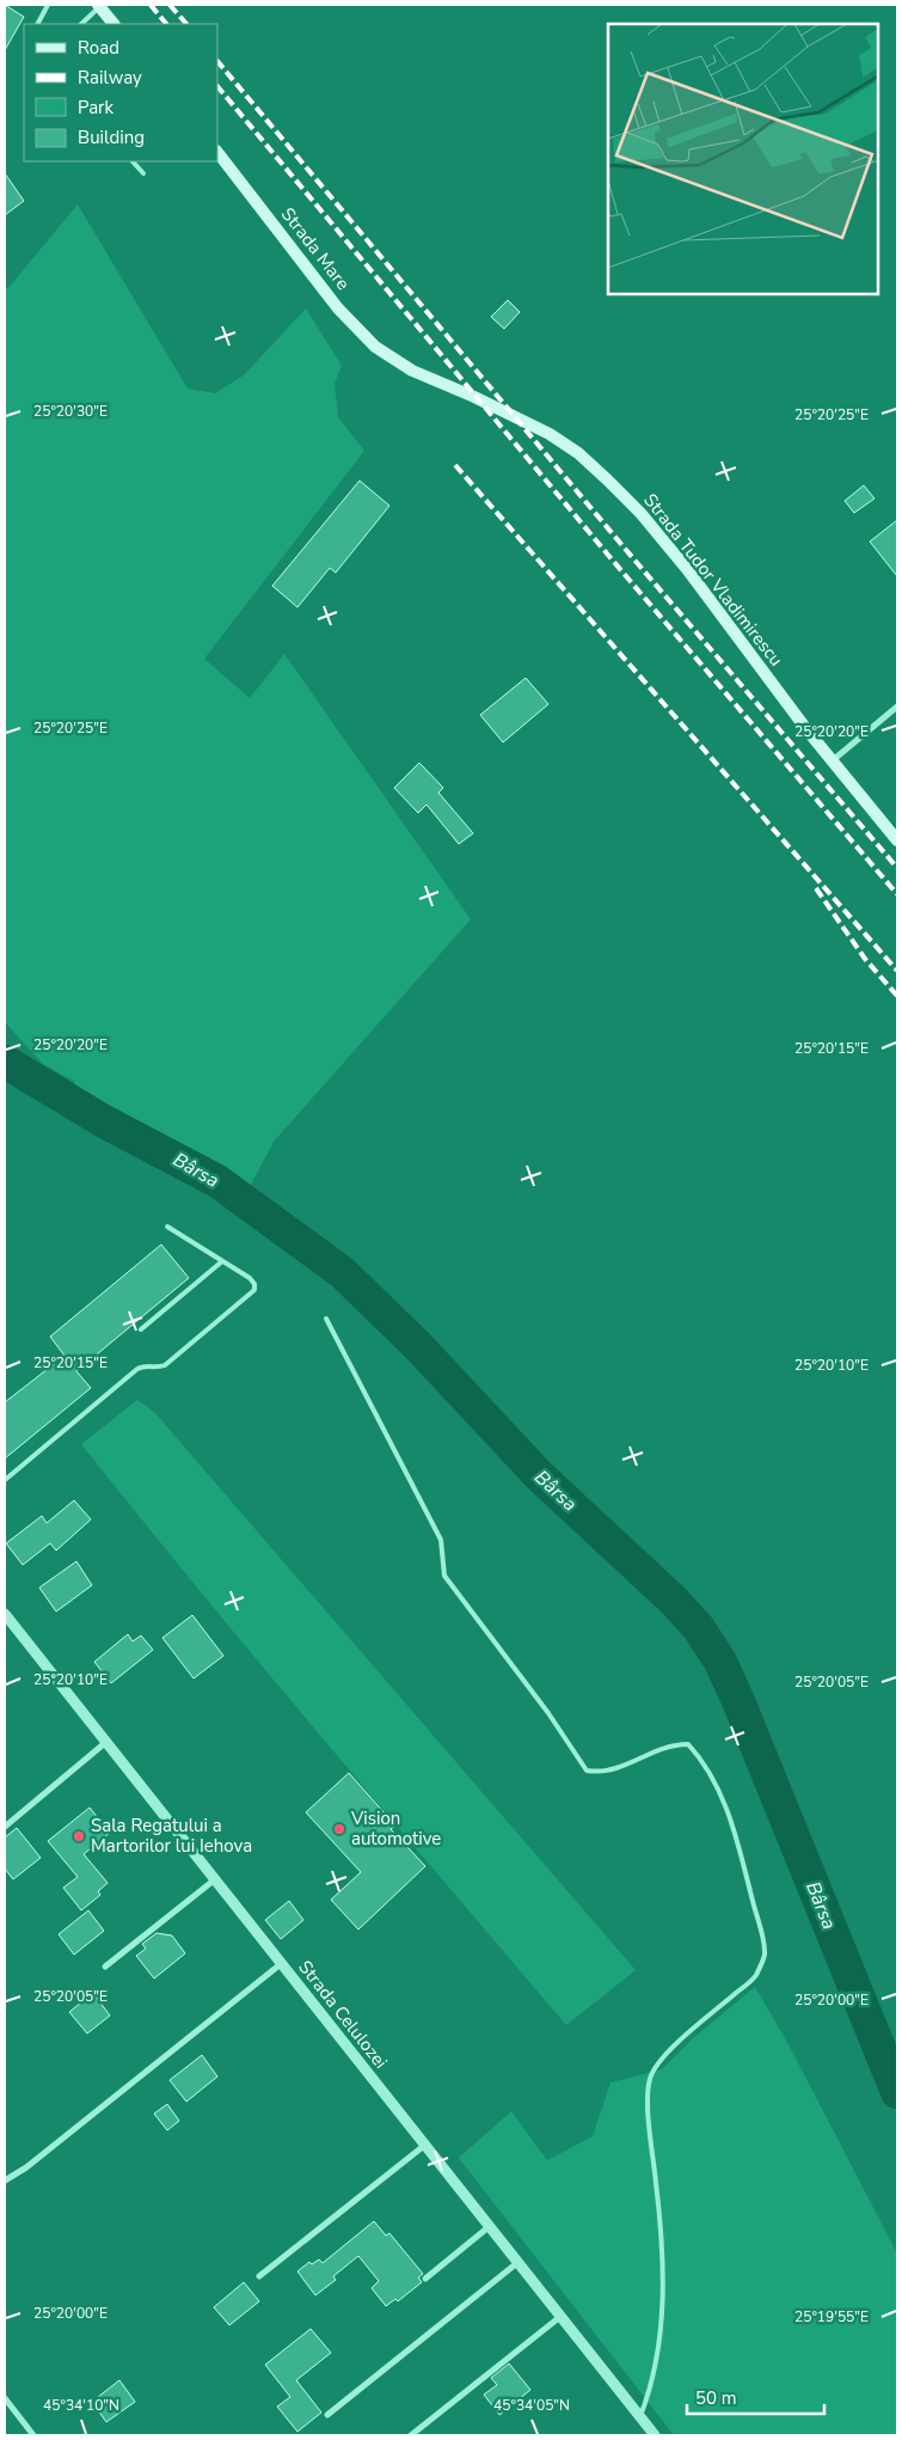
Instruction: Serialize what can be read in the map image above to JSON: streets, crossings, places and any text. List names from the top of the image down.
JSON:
{
  "streets": {
    "main road": ["Strada Mare", "Strada Tudor Vladimirescu"],
    "street": ["Strada Celulozei"]
  },
  "crossings": [
    ["Strada Mare", "Strada Tudor Vladimirescu"]
  ],
  "water": ["Bârsa"],
  "places": ["Vision automotive", "Sala Regatului a Martorilor lui Iehova"],
  "legend": [
    "Road",
    "Railway",
    "Park",
    "Building"
  ],
  "scale_bar": "50 m",
  "coordinates": [
    "25°20'30\"E",
    "25°20'25\"E",
    "25°20'20\"E",
    "25°20'15\"E",
    "25°20'10\"E",
    "25°20'05\"E",
    "25°20'00\"E",
    "25°19'55\"E",
    "45°34'10\"N",
    "45°34'05\"N"
  ]
}
